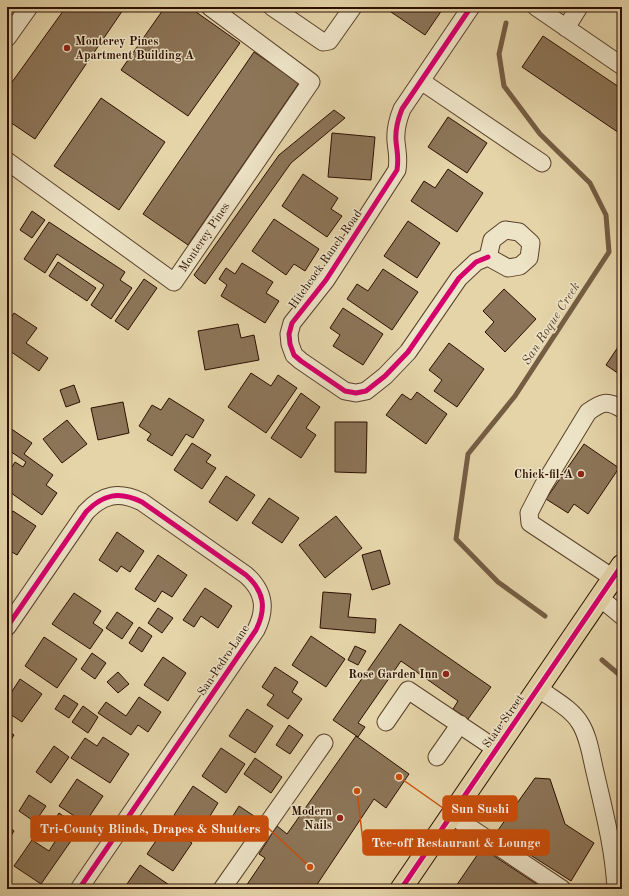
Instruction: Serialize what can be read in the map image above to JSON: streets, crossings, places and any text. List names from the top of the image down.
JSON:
{
  "streets": {
    "main road": ["State Street"],
    "street": ["Monterey Pines", "Hitchcock Ranch Road", "San Pedro Lane"]
  },
  "water": ["San Roque Creek"],
  "places": [
    "Monterey Pines Apartment Building A",
    "Chick-fil-A",
    "Rose Garden Inn",
    "Sun Sushi",
    "Tee-off Restaurant & Lounge",
    "Modern Nails",
    "Tri-County Blinds, Drapes & Shutters"
  ]
}
